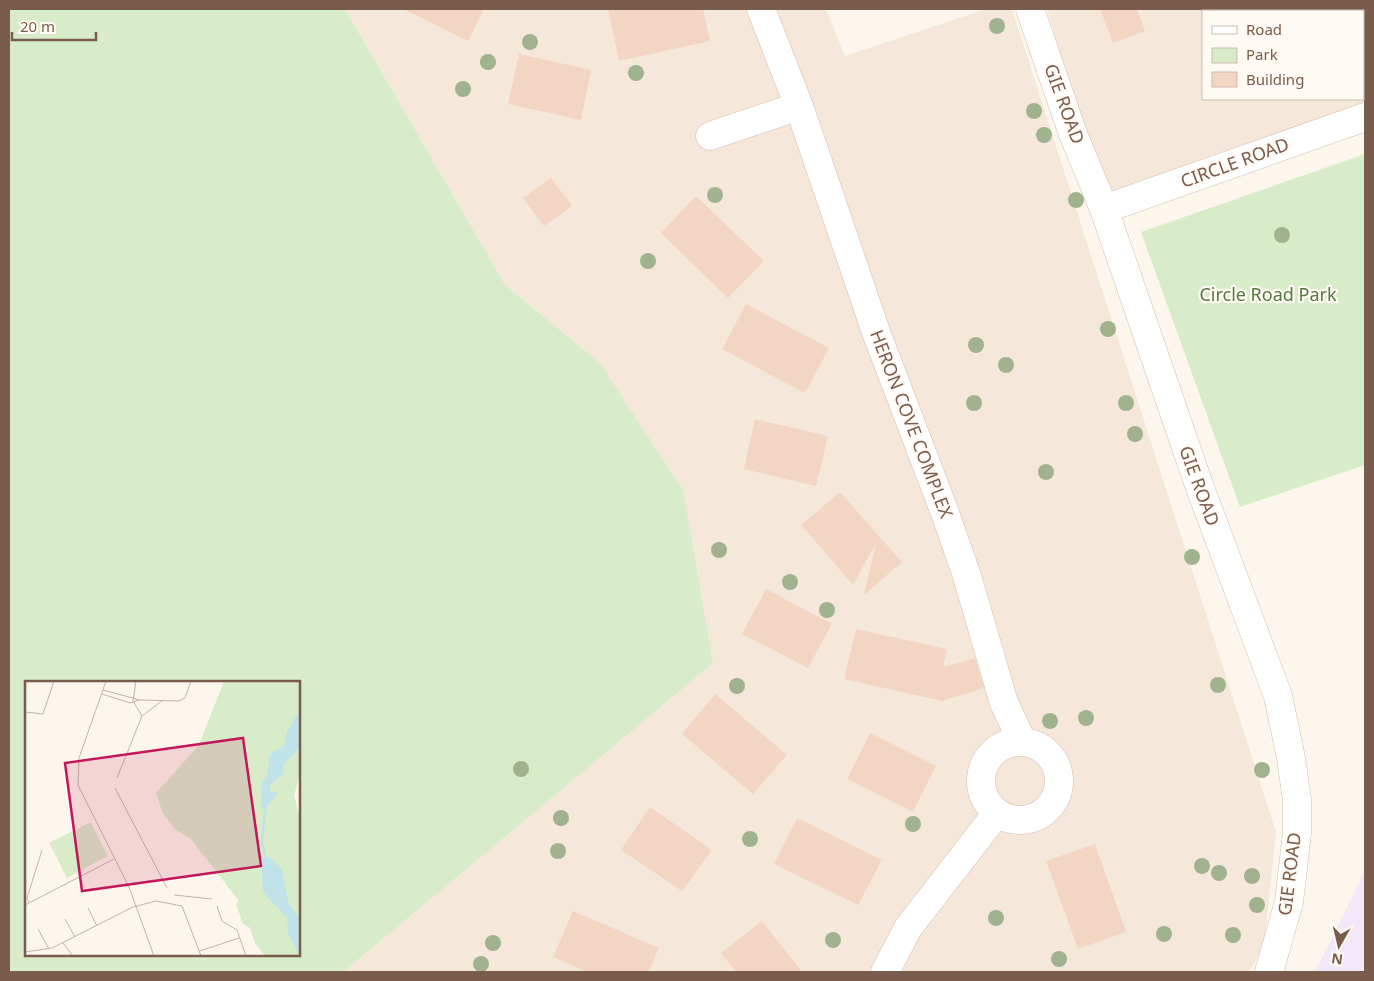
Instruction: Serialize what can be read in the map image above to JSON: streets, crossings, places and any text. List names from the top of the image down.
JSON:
{
  "streets": {
    "street": ["GIE ROAD", "CIRCLE ROAD", "HERON COVE COMPLEX"]
  },
  "crossings": [
    ["GIE ROAD", "CIRCLE ROAD"]
  ],
  "parks": ["Circle Road Park"],
  "legend": ["Road", "Park", "Building"],
  "scale_bar": "20 m",
  "north": "bottom"
}
